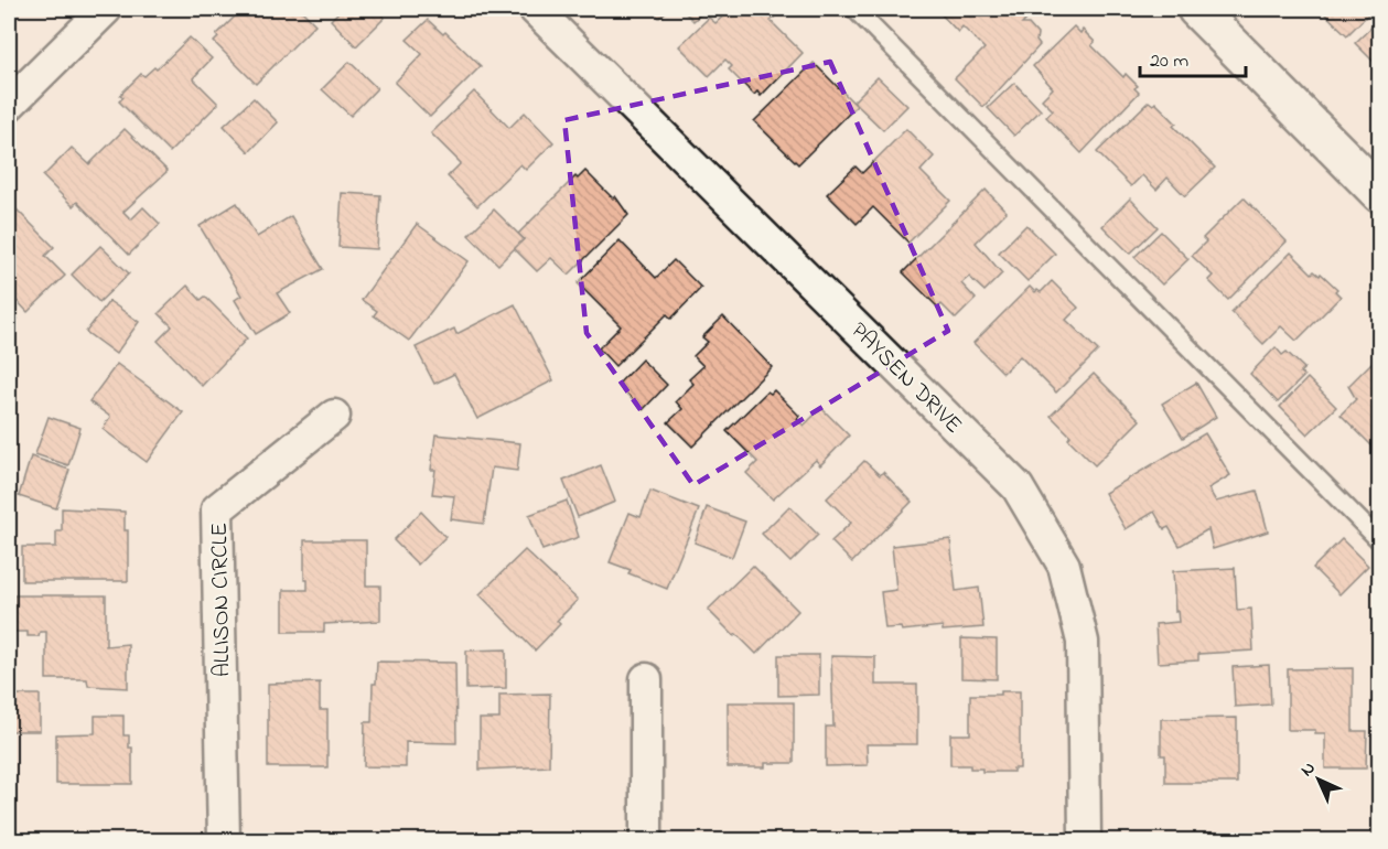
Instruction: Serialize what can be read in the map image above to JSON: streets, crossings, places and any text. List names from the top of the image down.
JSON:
{
  "streets": {
    "street": ["PAYSEN DRIVE", "ALLISON CIRCLE"]
  },
  "scale_bar": "20 m",
  "north": "top left"
}
